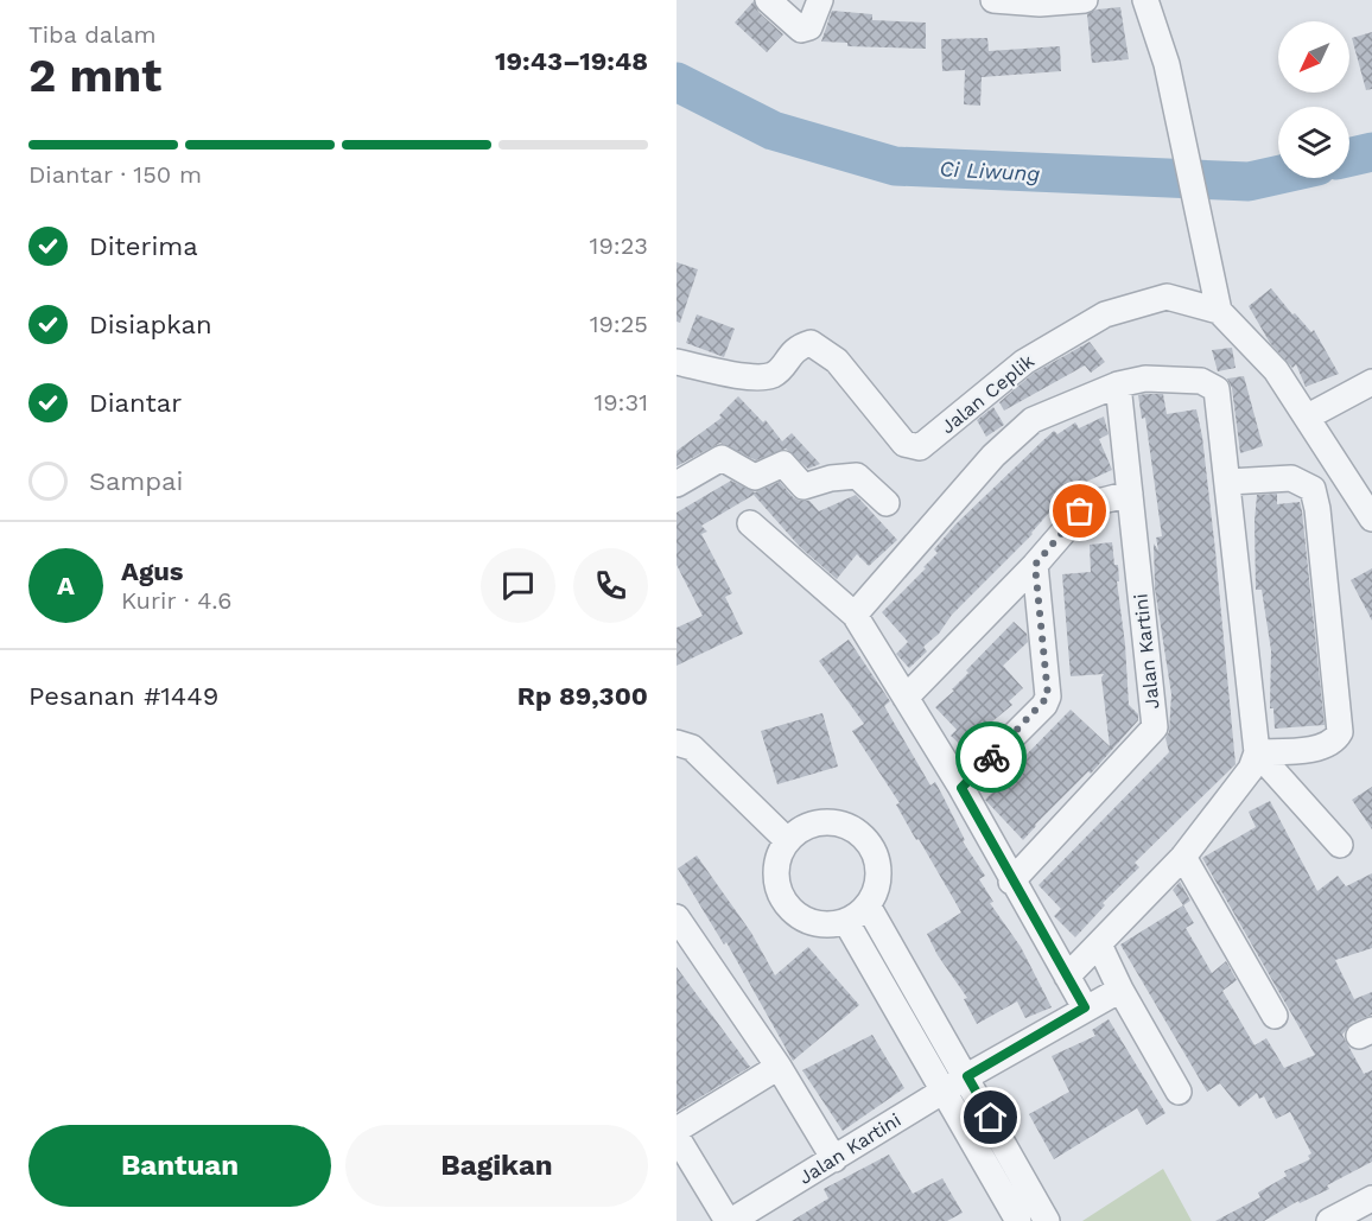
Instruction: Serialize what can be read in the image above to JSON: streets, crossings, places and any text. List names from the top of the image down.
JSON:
{
  "streets": {
    "street": ["Jalan Ceplik", "Jalan Kartini"]
  },
  "water": ["Ci Liwung"],
  "north": "bottom left",
  "page": {
    "heading": ["2 mnt", "Tiba dalam", "19:43–19:48"],
    "panel": [
      "Agus",
      "Kurir · 4.6",
      "Pesanan #1449",
      "Rp 89,300"
    ],
    "bar": "Diantar · 150 m",
    "list": [
      ["Diterima", "19:23"],
      ["Disiapkan", "19:25"],
      ["Diantar", "19:31"],
      "Sampai"
    ],
    "round": "A",
    "buttons": ["Bantuan", "Bagikan"]
  }
}
